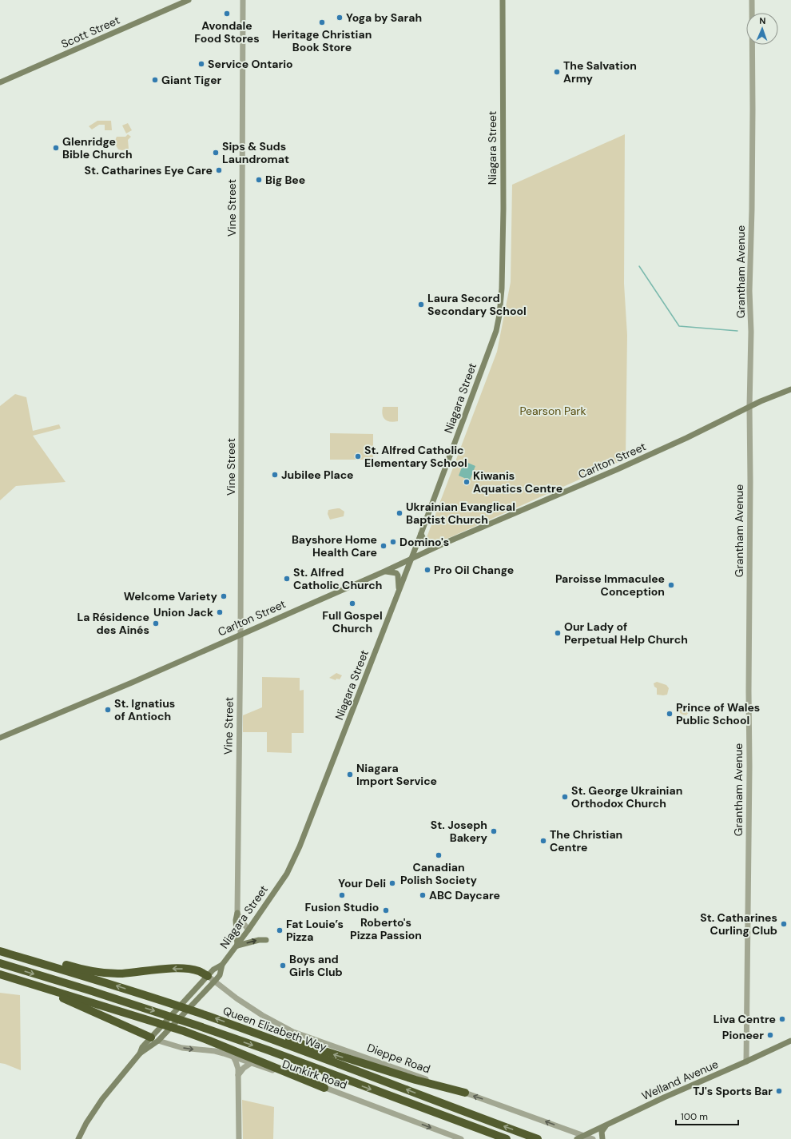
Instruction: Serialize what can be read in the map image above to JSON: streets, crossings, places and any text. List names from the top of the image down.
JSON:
{
  "streets": {
    "highway": ["Queen Elizabeth Way"],
    "main road": [
      "Scott Street",
      "Niagara Street",
      "Carlton Street",
      "Welland Avenue"
    ],
    "street": [
      "Vine Street",
      "Grantham Avenue",
      "Dieppe Road",
      "Dunkirk Road"
    ]
  },
  "crossings": [
    ["Niagara Street", "Carlton Street"],
    ["Niagara Street", "Dieppe Road"],
    ["Niagara Street", "Dunkirk Road"],
    ["Vine Street", "Carlton Street"],
    ["Grantham Avenue", "Carlton Street"],
    ["Grantham Avenue", "Welland Avenue"],
    ["Dieppe Road", "Welland Avenue"]
  ],
  "one_way": ["Dunkirk Road"],
  "parks": ["Pearson Park"],
  "places": [
    "Avondale Food Stores",
    "Yoga by Sarah",
    "Heritage Christian Book Store",
    "Service Ontario",
    "The Salvation Army",
    "Giant Tiger",
    "Glenridge Bible Church",
    "Sips & Suds Laundromat",
    "St. Catharines Eye Care",
    "Big Bee",
    "Laura Secord Secondary School",
    "St. Alfred Catholic Elementary School",
    "Jubilee Place",
    "Kiwanis Aquatics Centre",
    "Ukrainian Evanglical Baptist Church",
    "Domino's",
    "Bayshore Home Health Care",
    "Pro Oil Change",
    "St. Alfred Catholic Church",
    "Paroisse Immaculee Conception",
    "Welcome Variety",
    "Full Gospel Church",
    "Union Jack",
    "La Résidence des Ainés",
    "Our Lady of Perpetual Help Church",
    "St. Ignatius of Antioch",
    "Prince of Wales Public School",
    "Niagara Import Service",
    "St. George Ukrainian Orthodox Church",
    "St. Joseph Bakery",
    "The Christian Centre",
    "Canadian Polish Society",
    "Your Deli",
    "Fusion Studio",
    "ABC Daycare",
    "Roberto's Pizza Passion",
    "St. Catharines Curling Club",
    "Fat Louie’s Pizza",
    "Boys and Girls Club",
    "Liva Centre",
    "Pioneer",
    "TJ's Sports Bar"
  ],
  "scale_bar": "100 m",
  "north": "top"
}
